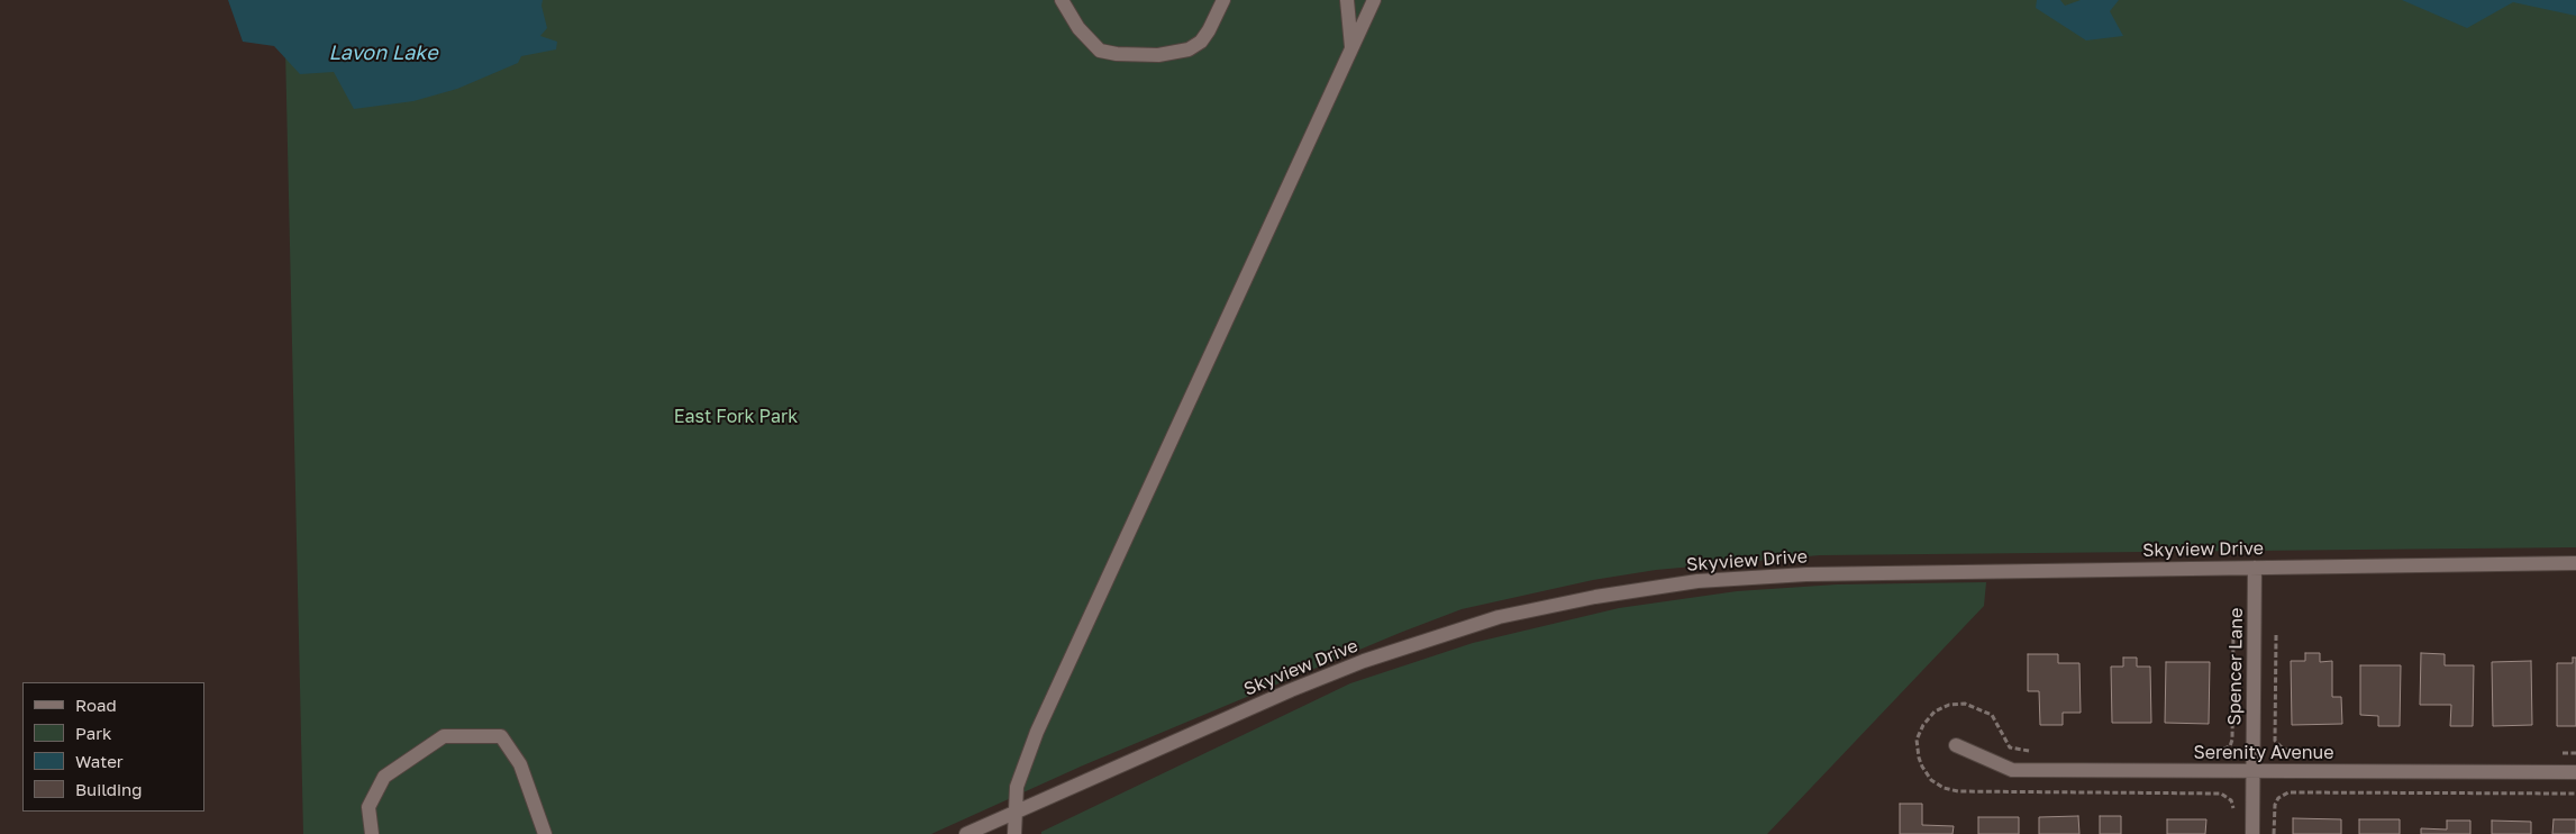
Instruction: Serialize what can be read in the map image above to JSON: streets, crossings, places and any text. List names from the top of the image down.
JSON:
{
  "streets": {
    "street": ["Skyview Drive", "Spencer Lane", "Serenity Avenue"]
  },
  "crossings": [
    ["Skyview Drive", "Spencer Lane"],
    ["Spencer Lane", "Serenity Avenue"]
  ],
  "water": ["Lavon Lake"],
  "parks": ["East Fork Park"],
  "legend": [
    "Road",
    "Park",
    "Water",
    "Building"
  ]
}
